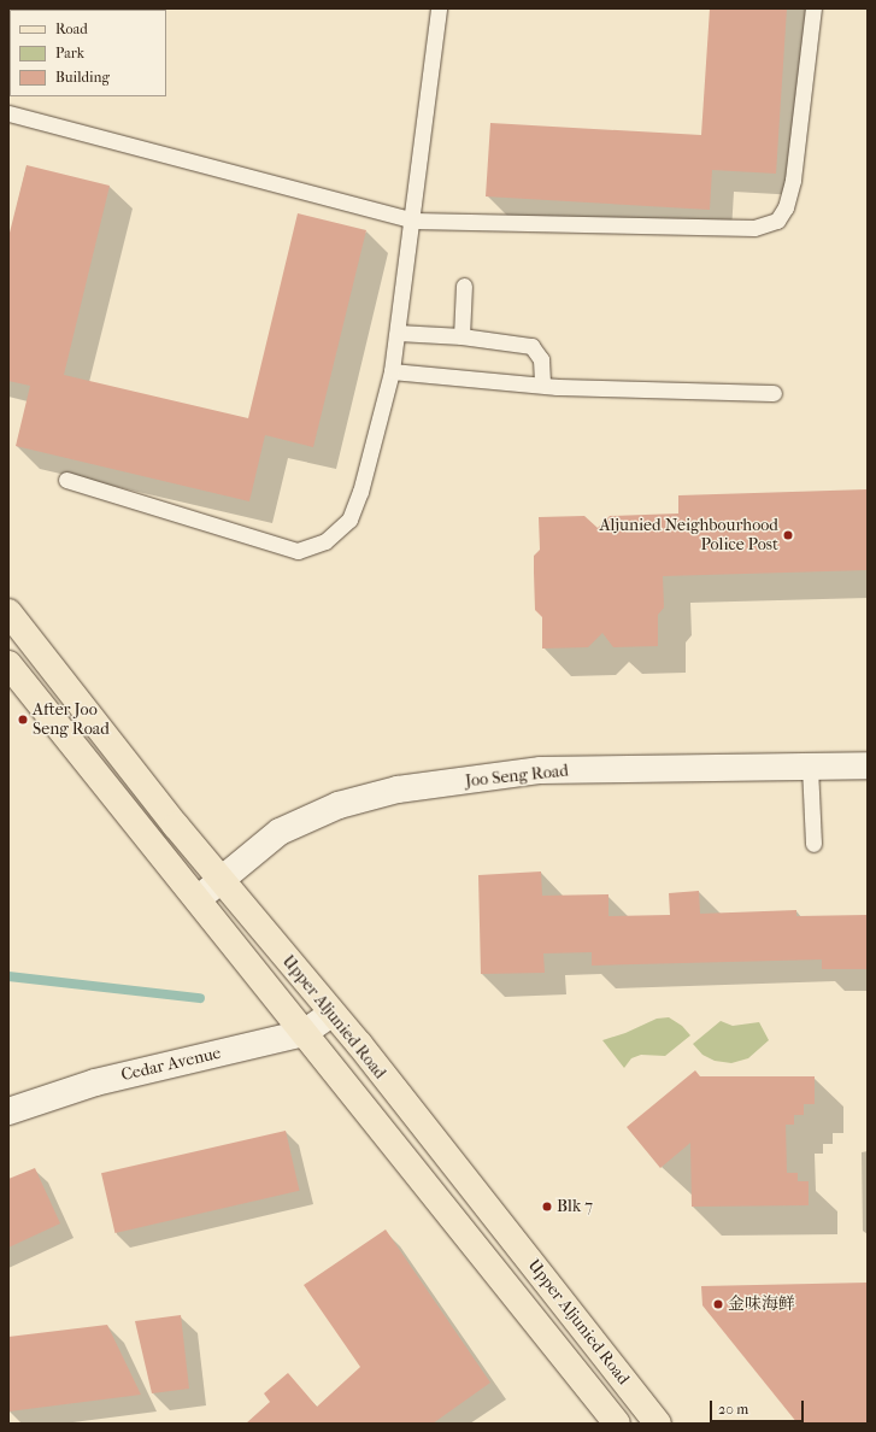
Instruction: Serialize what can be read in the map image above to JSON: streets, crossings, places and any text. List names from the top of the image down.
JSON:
{
  "streets": {
    "main road": ["Upper Aljunied Road"],
    "street": ["Joo Seng Road", "Cedar Avenue"]
  },
  "crossings": [
    ["Joo Seng Road", "Upper Aljunied Road"],
    ["Upper Aljunied Road", "Cedar Avenue"]
  ],
  "places": [
    "Aljunied Neighbourhood Police Post",
    "After Joo Seng Road",
    "Blk 7",
    "金味海鲜"
  ],
  "legend": ["Road", "Park", "Building"],
  "scale_bar": "20 m"
}
